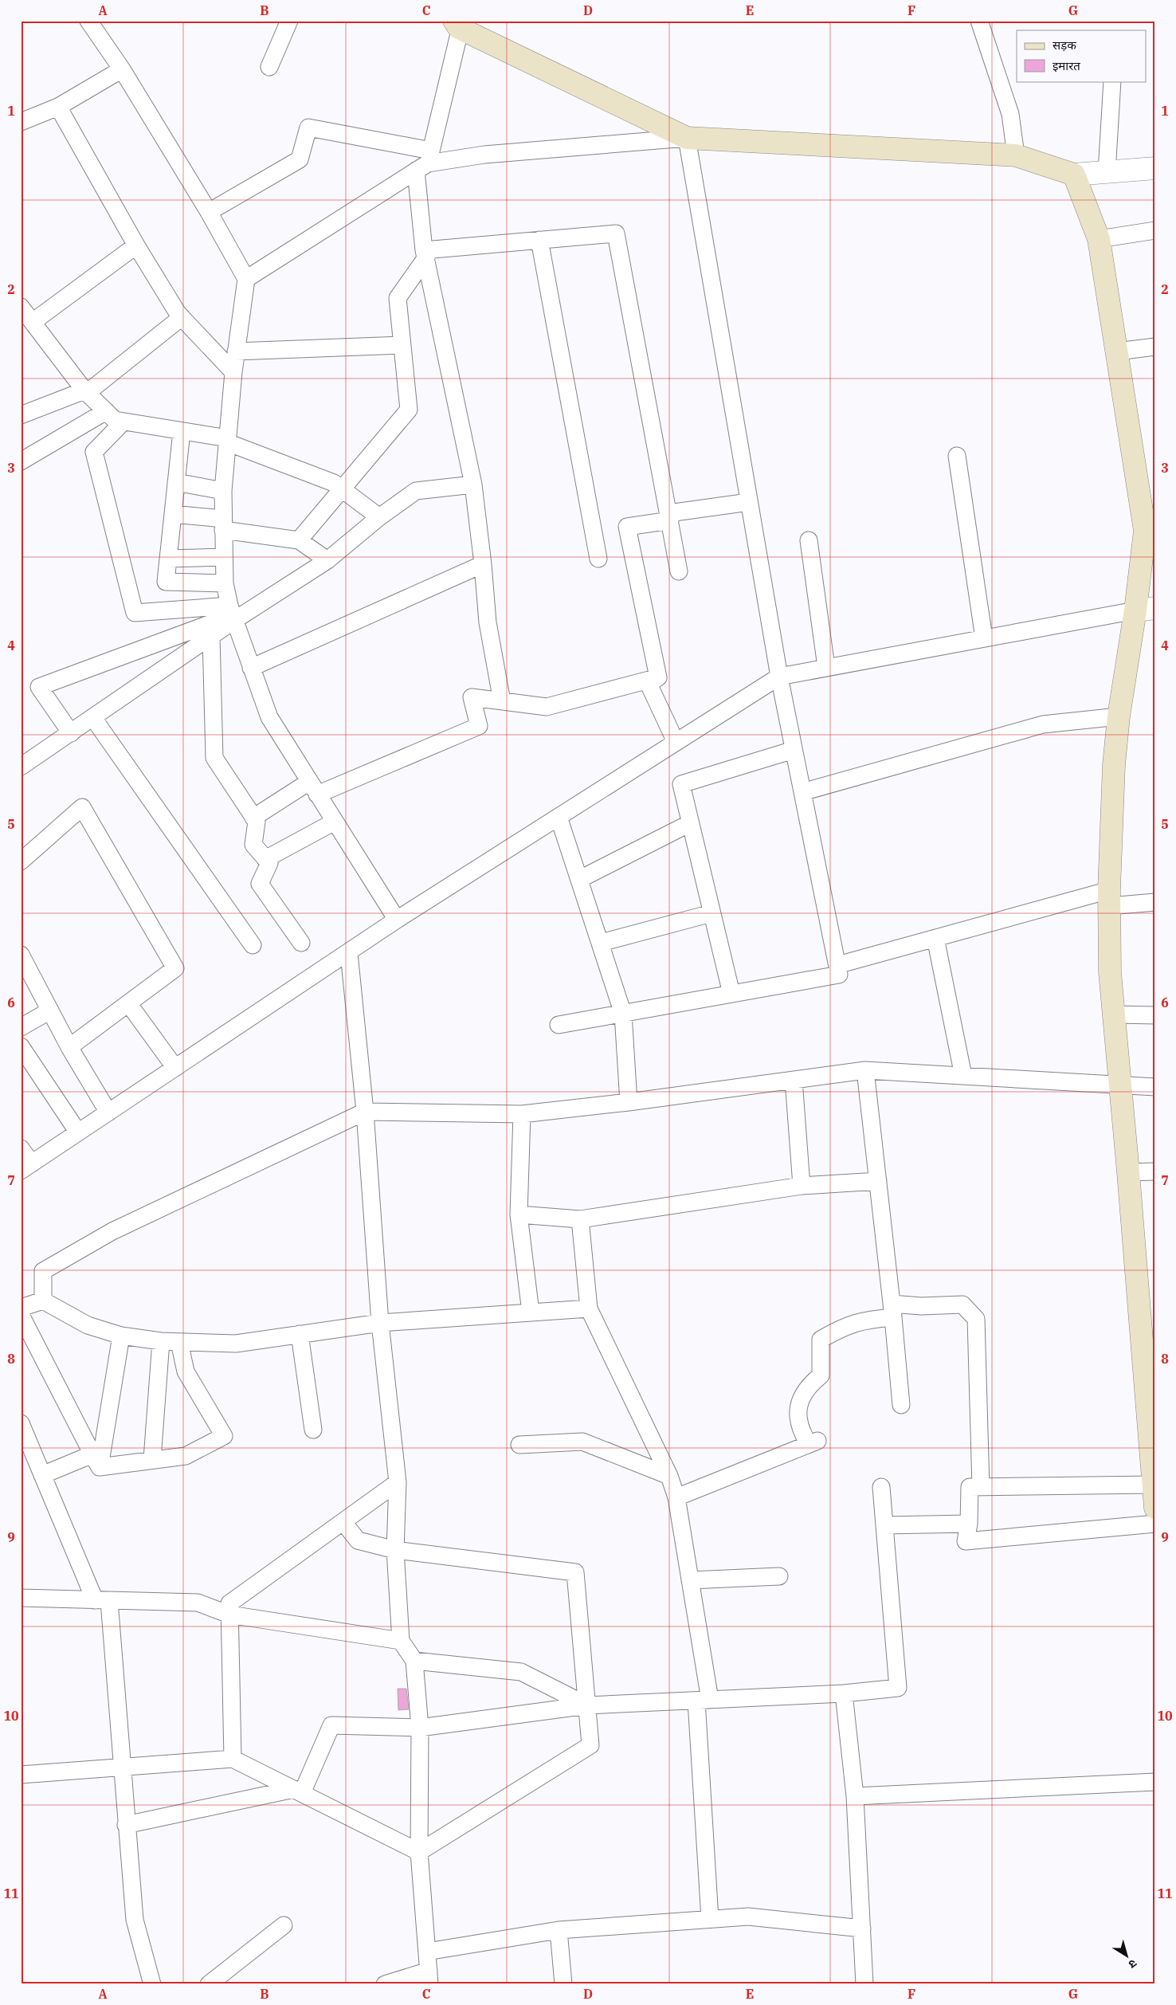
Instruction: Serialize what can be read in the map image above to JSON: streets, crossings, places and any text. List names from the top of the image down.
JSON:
{
  "legend": ["सड़क", "इमारत"],
  "north": "bottom right",
  "grid": {
    "columns": [
      "A",
      "B",
      "C",
      "D",
      "E",
      "F",
      "G"
    ],
    "rows": [
      "1",
      "2",
      "3",
      "4",
      "5",
      "6",
      "7",
      "8",
      "9",
      "10",
      "11"
    ]
  }
}
